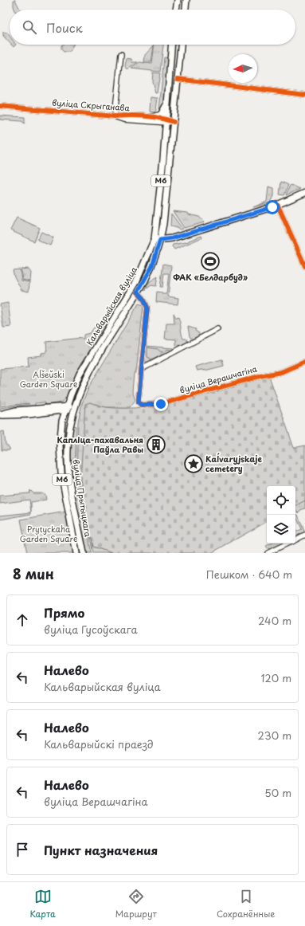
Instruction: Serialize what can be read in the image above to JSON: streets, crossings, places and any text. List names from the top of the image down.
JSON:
{
  "streets": {
    "main road": ["М6", "Кальварыйская вуліца", "вуліца Прытыцкага"],
    "street": ["вуліца Скрыганава", "вуліца Верашчагіна"]
  },
  "crossings": [
    ["вуліца Скрыганава", "Кальварыйская вуліца"],
    ["Кальварыйская вуліца", "вуліца Прытыцкага"]
  ],
  "parks": ["Aĺšeŭski Garden Square", "Prytyckaha Garden Square"],
  "places": {
    "sports": ["ФАК «Белдарбуд»"],
    "building": ["Капліца-пахавальня Паўла Равы"],
    "place": ["Kaĺvaryjskaje cemetery"]
  },
  "north": "left",
  "page": {
    "search": "Поиск",
    "heading": ["8 мин", "Пешком · 640 m"],
    "list": [
      ["Прямо", "вуліца Гусоўскага", "240 m"],
      ["Налево", "Кальварыйская вуліца", "120 m"],
      ["Налево", "Кальварыйскі праезд", "230 m"],
      ["Налево", "вуліца Верашчагіна", "50 m"],
      "Пункт назначения"
    ],
    "nav": ["Карта", "Маршрут", "Сохранённые"]
  }
}
